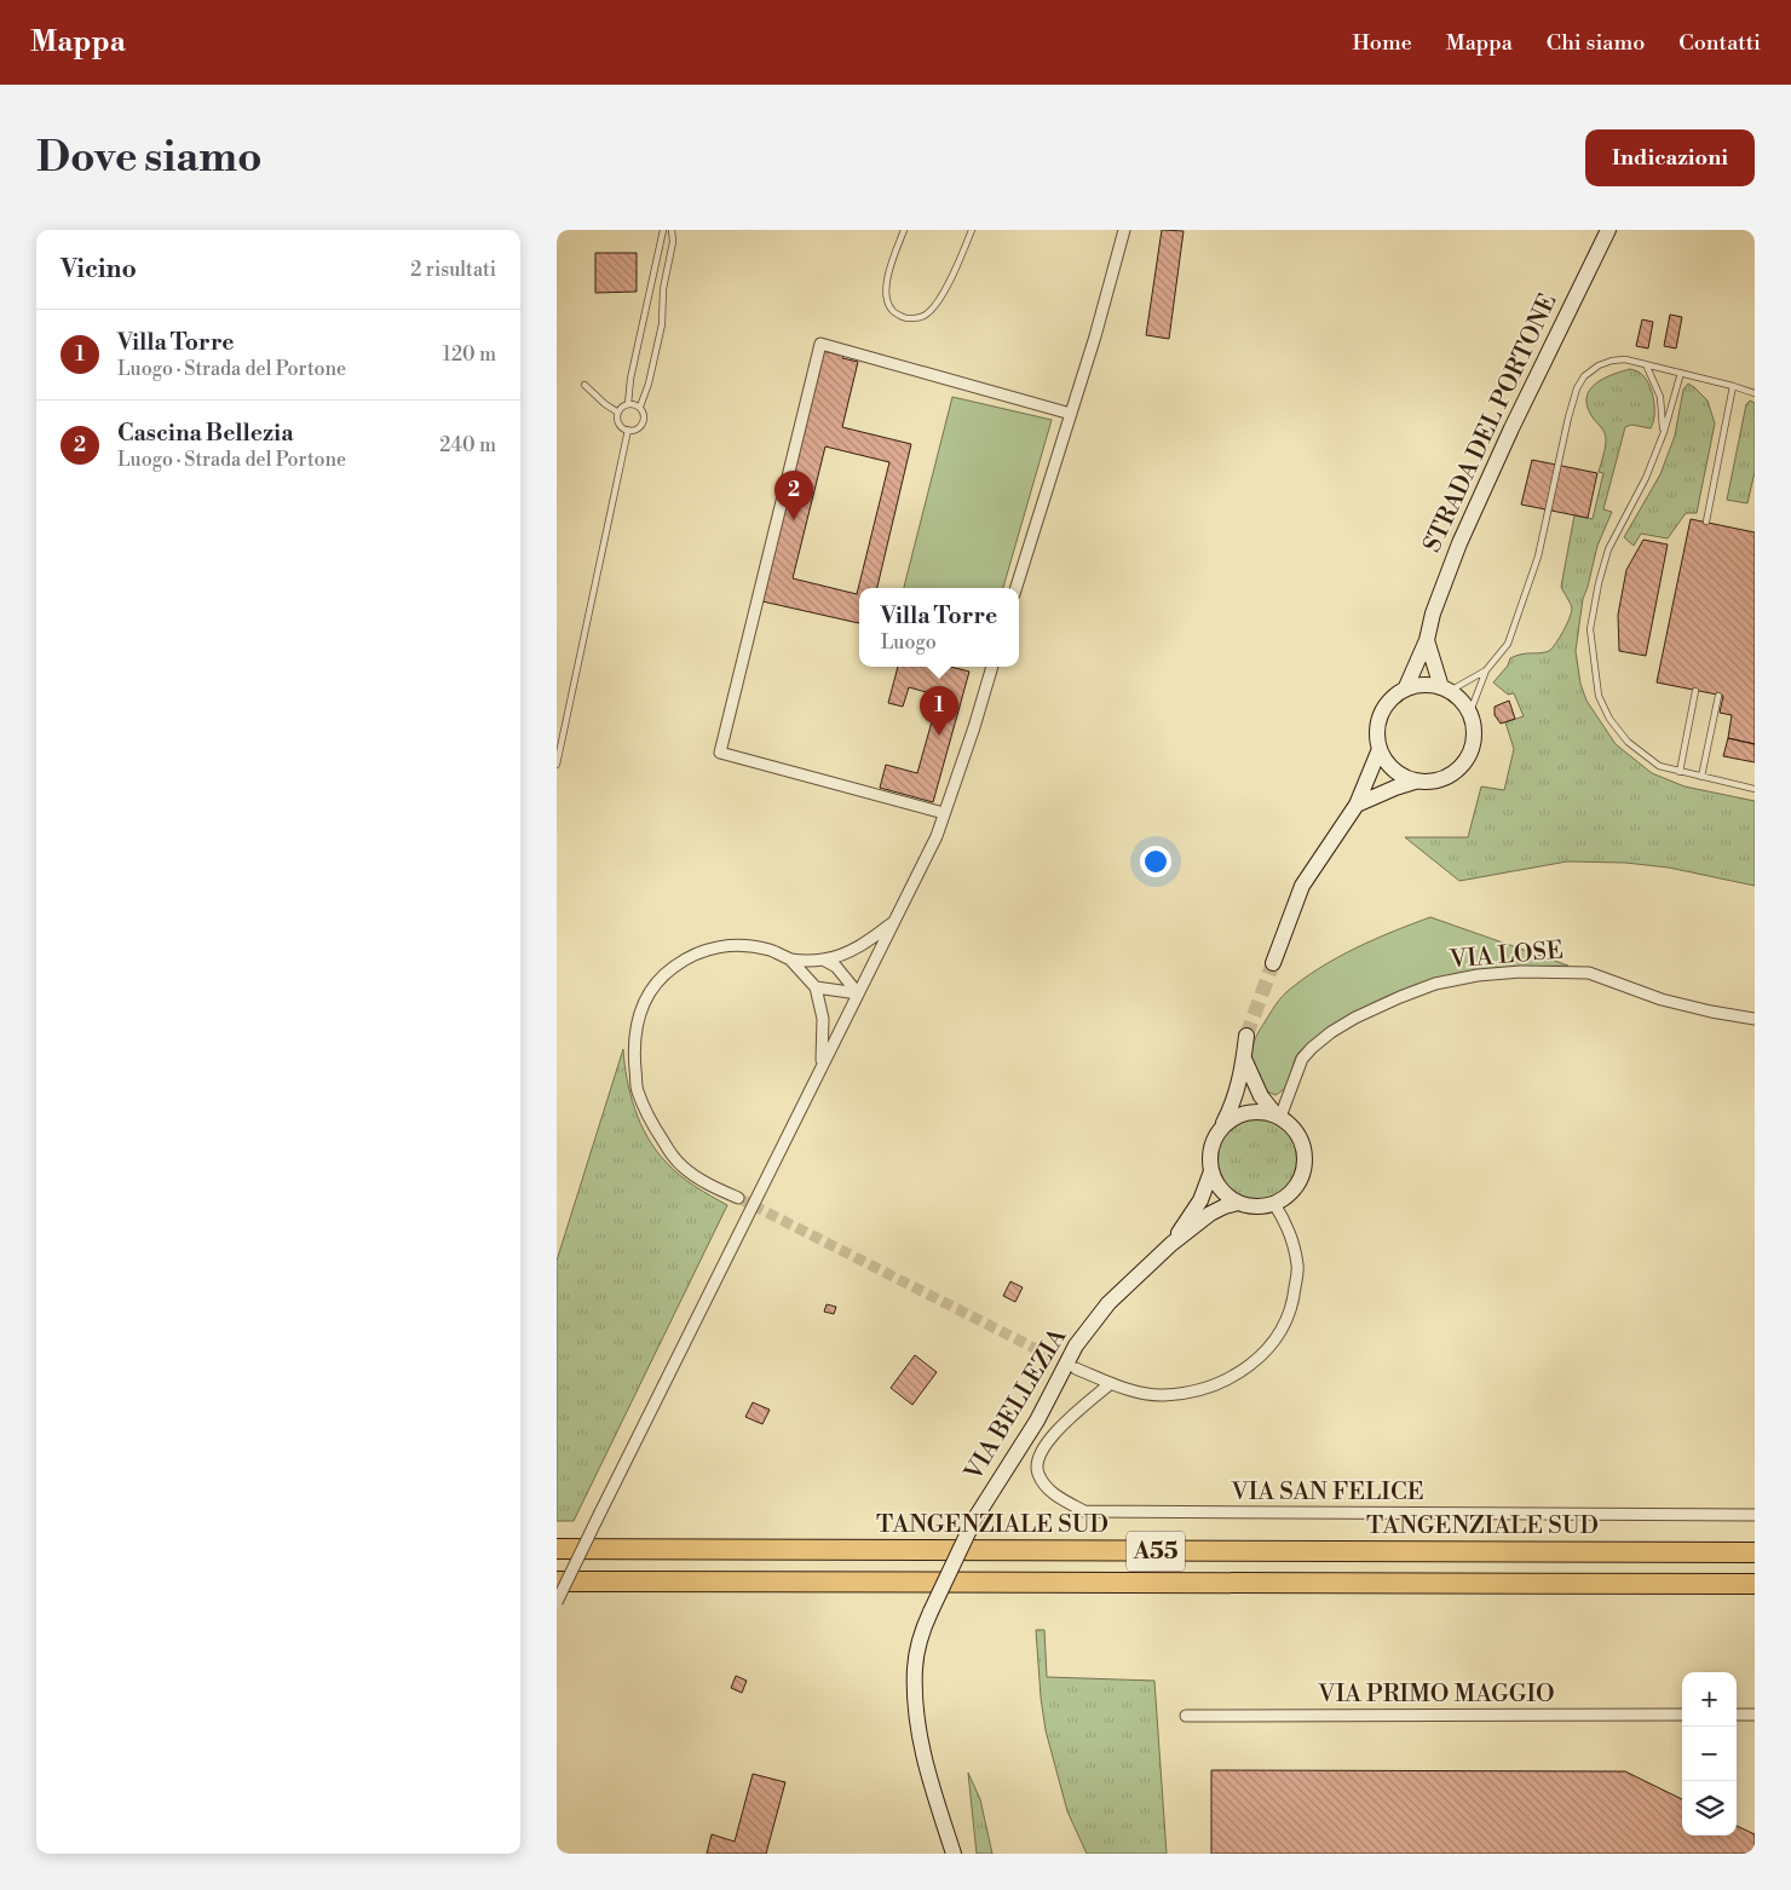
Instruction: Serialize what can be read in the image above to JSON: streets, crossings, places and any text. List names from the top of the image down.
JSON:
{
  "streets": {
    "highway": ["TANGENZIALE SUD", "A55"],
    "street": [
      "STRADA DEL PORTONE",
      "VIA LOSE",
      "VIA BELLEZIA",
      "VIA SAN FELICE",
      "VIA PRIMO MAGGIO"
    ]
  },
  "crossings": [
    ["VIA LOSE", "VIA BELLEZIA"]
  ],
  "page": {
    "header": "Mappa",
    "nav": [
      "Home",
      "Mappa",
      "Chi siamo",
      "Contatti"
    ],
    "buttons": "Indicazioni",
    "title": "Dove siamo",
    "heading": ["Vicino", "2 risultati"],
    "list": [
      {
        "mark": "1",
        "name": "Villa Torre",
        "note": "Luogo · Strada del Portone",
        "value": "120 m"
      },
      {
        "mark": "2",
        "name": "Cascina Bellezia",
        "note": "Luogo · Strada del Portone",
        "value": "240 m"
      }
    ],
    "pins": ["2", "1"],
    "popup": ["Villa Torre", "Luogo"],
    "map_buttons": ["+", "−"]
  }
}
